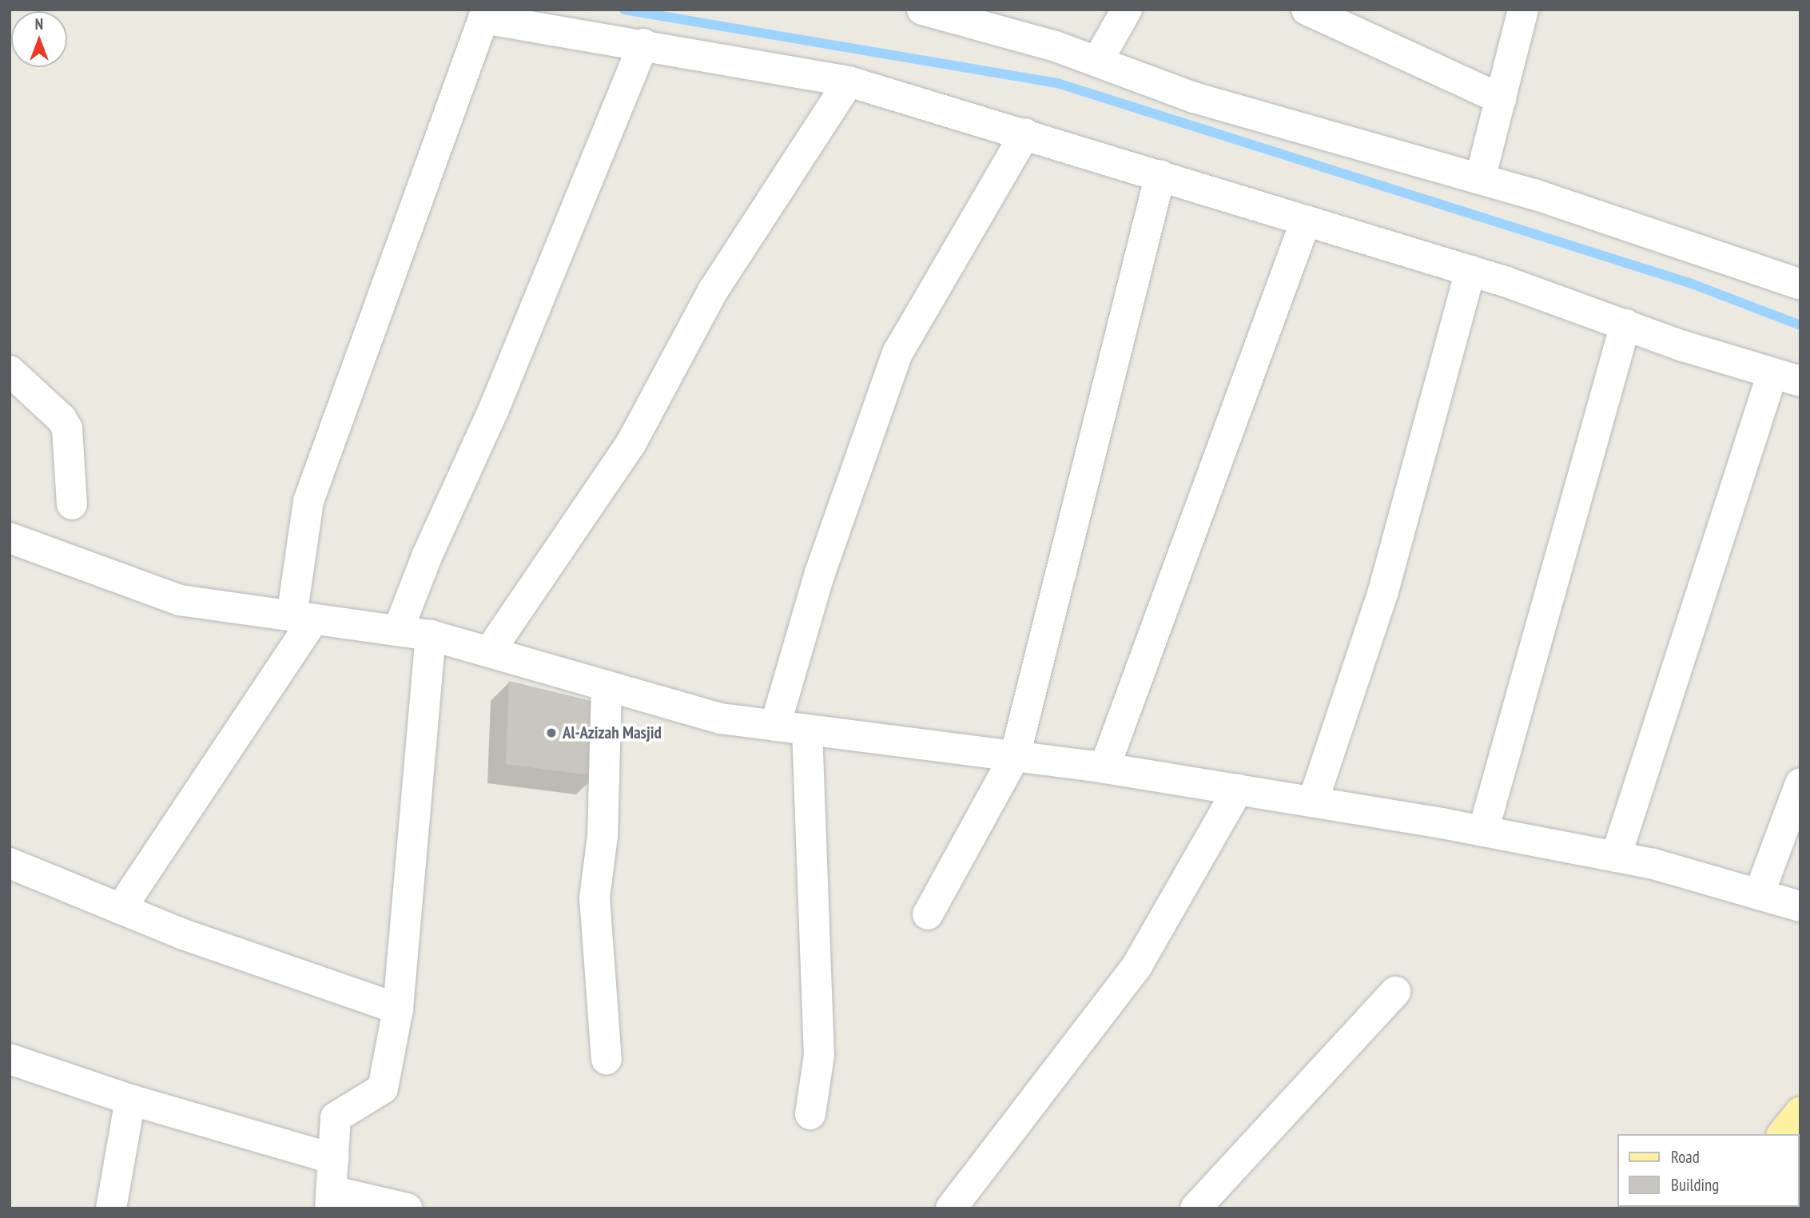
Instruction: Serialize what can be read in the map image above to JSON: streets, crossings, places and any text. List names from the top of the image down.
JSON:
{
  "places": ["Al-Azizah Masjid"],
  "legend": ["Road", "Building"],
  "north": "top"
}
